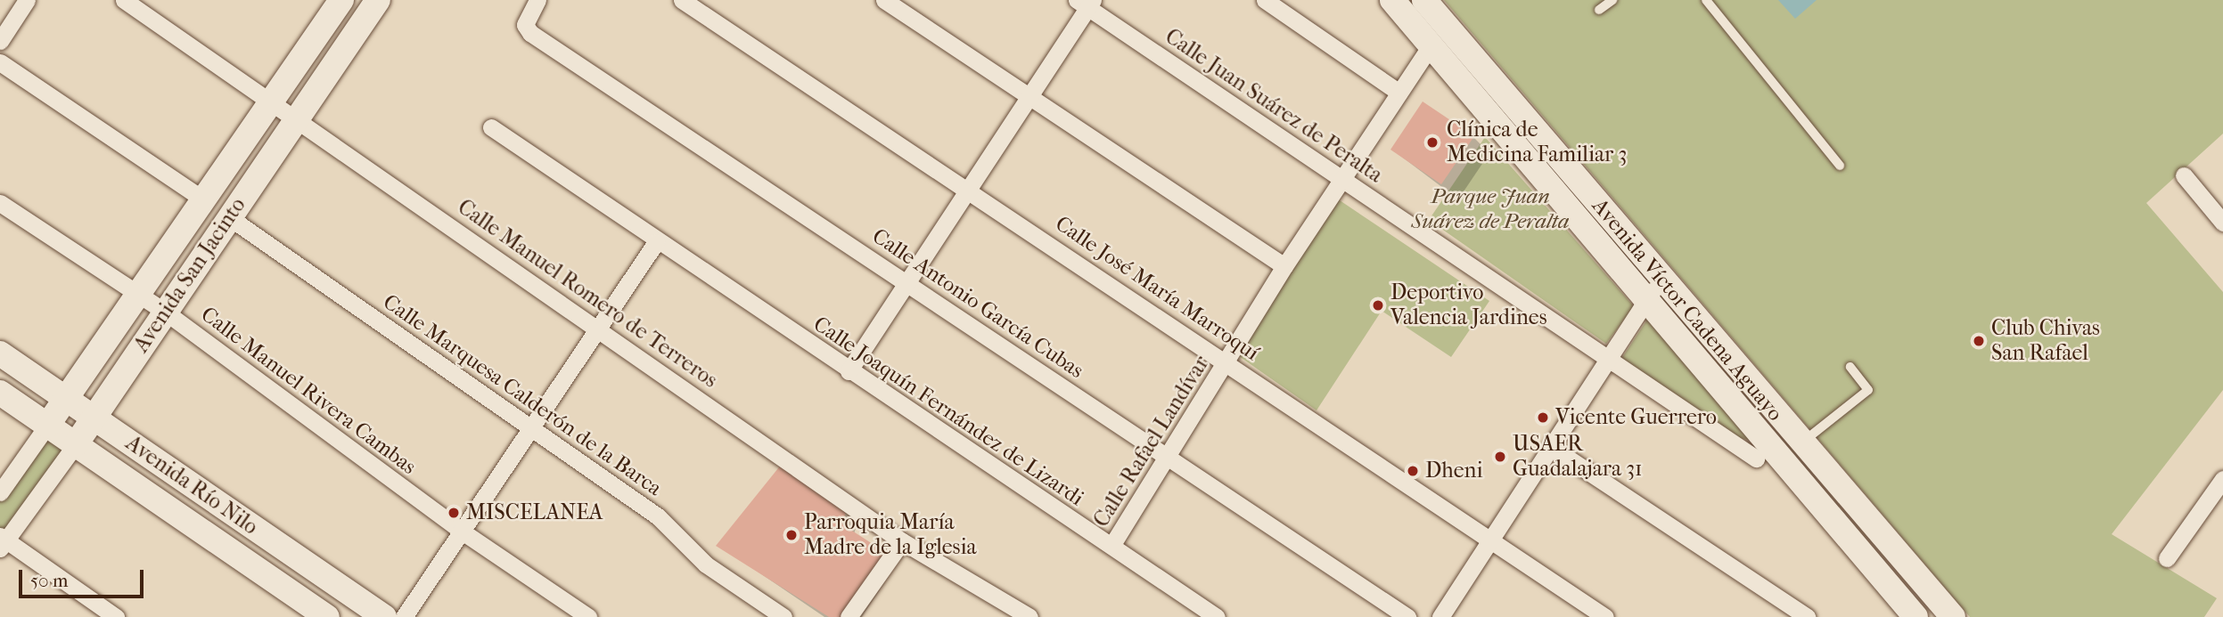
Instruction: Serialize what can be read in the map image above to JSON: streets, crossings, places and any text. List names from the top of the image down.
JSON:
{
  "streets": {
    "street": [
      "Calle Juan Suárez de Peralta",
      "Avenida San Jacinto",
      "Calle José María Marroquí",
      "Calle Manuel Romero de Terreros",
      "Calle Antonio García Cubas",
      "Avenida Víctor Cadena Aguayo",
      "Calle Manuel Rivera Cambas",
      "Calle Marquesa Calderón de la Barca",
      "Calle Joaquín Fernández de Lizardi",
      "Calle Rafael Landívar",
      "Avenida Río Nilo"
    ]
  },
  "crossings": [
    ["Calle Juan Suárez de Peralta", "Calle Rafael Landívar"],
    ["Avenida San Jacinto", "Calle Manuel Romero de Terreros"],
    ["Avenida San Jacinto", "Calle Manuel Rivera Cambas"],
    ["Avenida San Jacinto", "Calle Marquesa Calderón de la Barca"],
    ["Avenida San Jacinto", "Avenida Río Nilo"],
    ["Calle José María Marroquí", "Calle Rafael Landívar"],
    ["Calle Antonio García Cubas", "Calle Rafael Landívar"],
    ["Avenida Víctor Cadena Aguayo", "Calle Rafael Landívar"],
    ["Calle Joaquín Fernández de Lizardi", "Calle Rafael Landívar"]
  ],
  "parks": ["Parque Juan Suárez de Peralta"],
  "places": [
    "Clínica de Medicina Familiar 3",
    "Deportivo Valencia Jardines",
    "Club Chivas San Rafael",
    "Vicente Guerrero",
    "USAER Guadalajara 31",
    "Dheni",
    "MISCELANEA",
    "Parroquia María Madre de la Iglesia"
  ],
  "scale_bar": "50 m"
}
